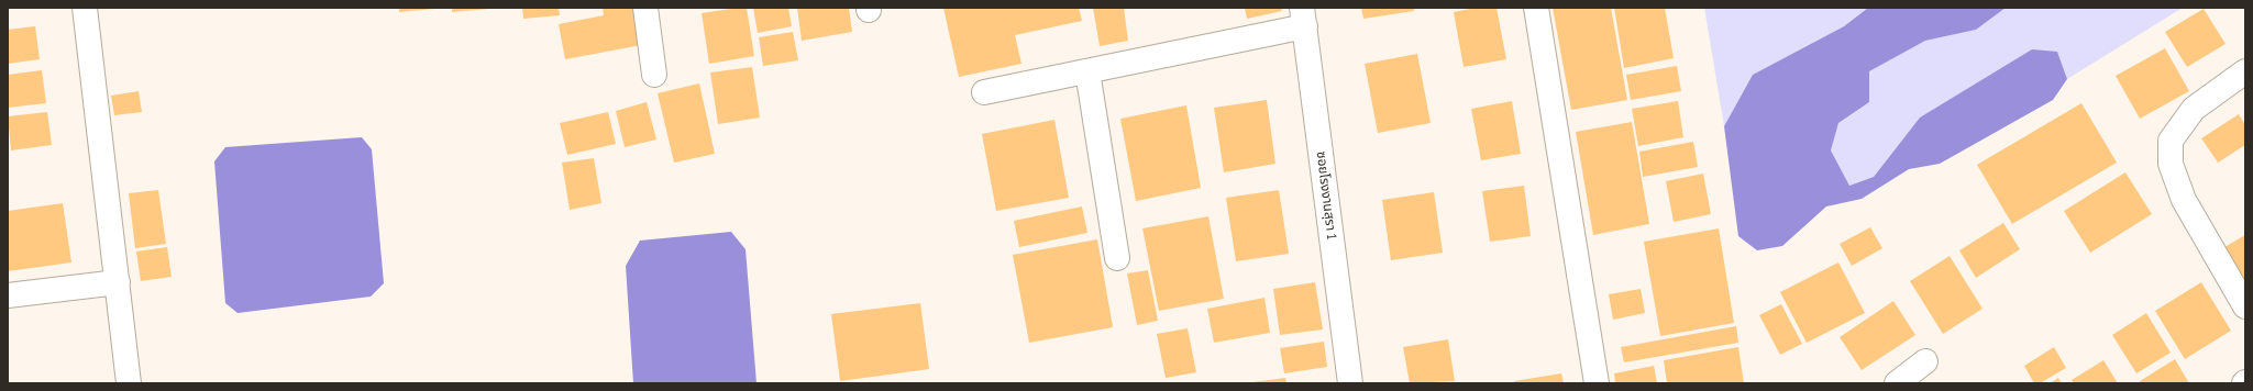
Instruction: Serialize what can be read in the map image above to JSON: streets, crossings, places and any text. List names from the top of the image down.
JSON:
{
  "streets": {
    "street": ["ซอยโรงงานสุรา 1"]
  }
}
